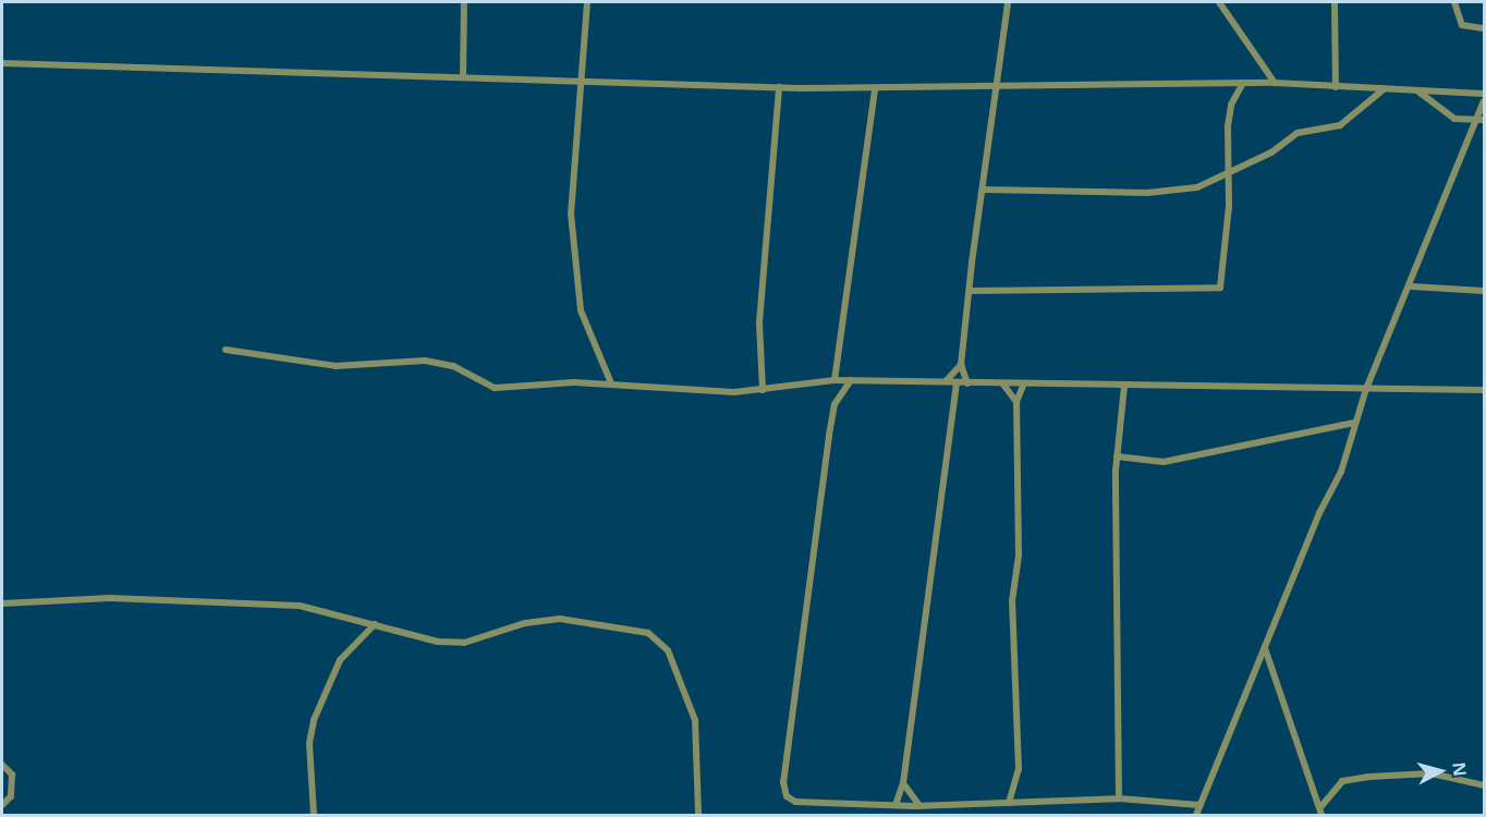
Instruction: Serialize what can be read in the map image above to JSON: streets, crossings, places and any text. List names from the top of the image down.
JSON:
{
  "north": "right"
}
